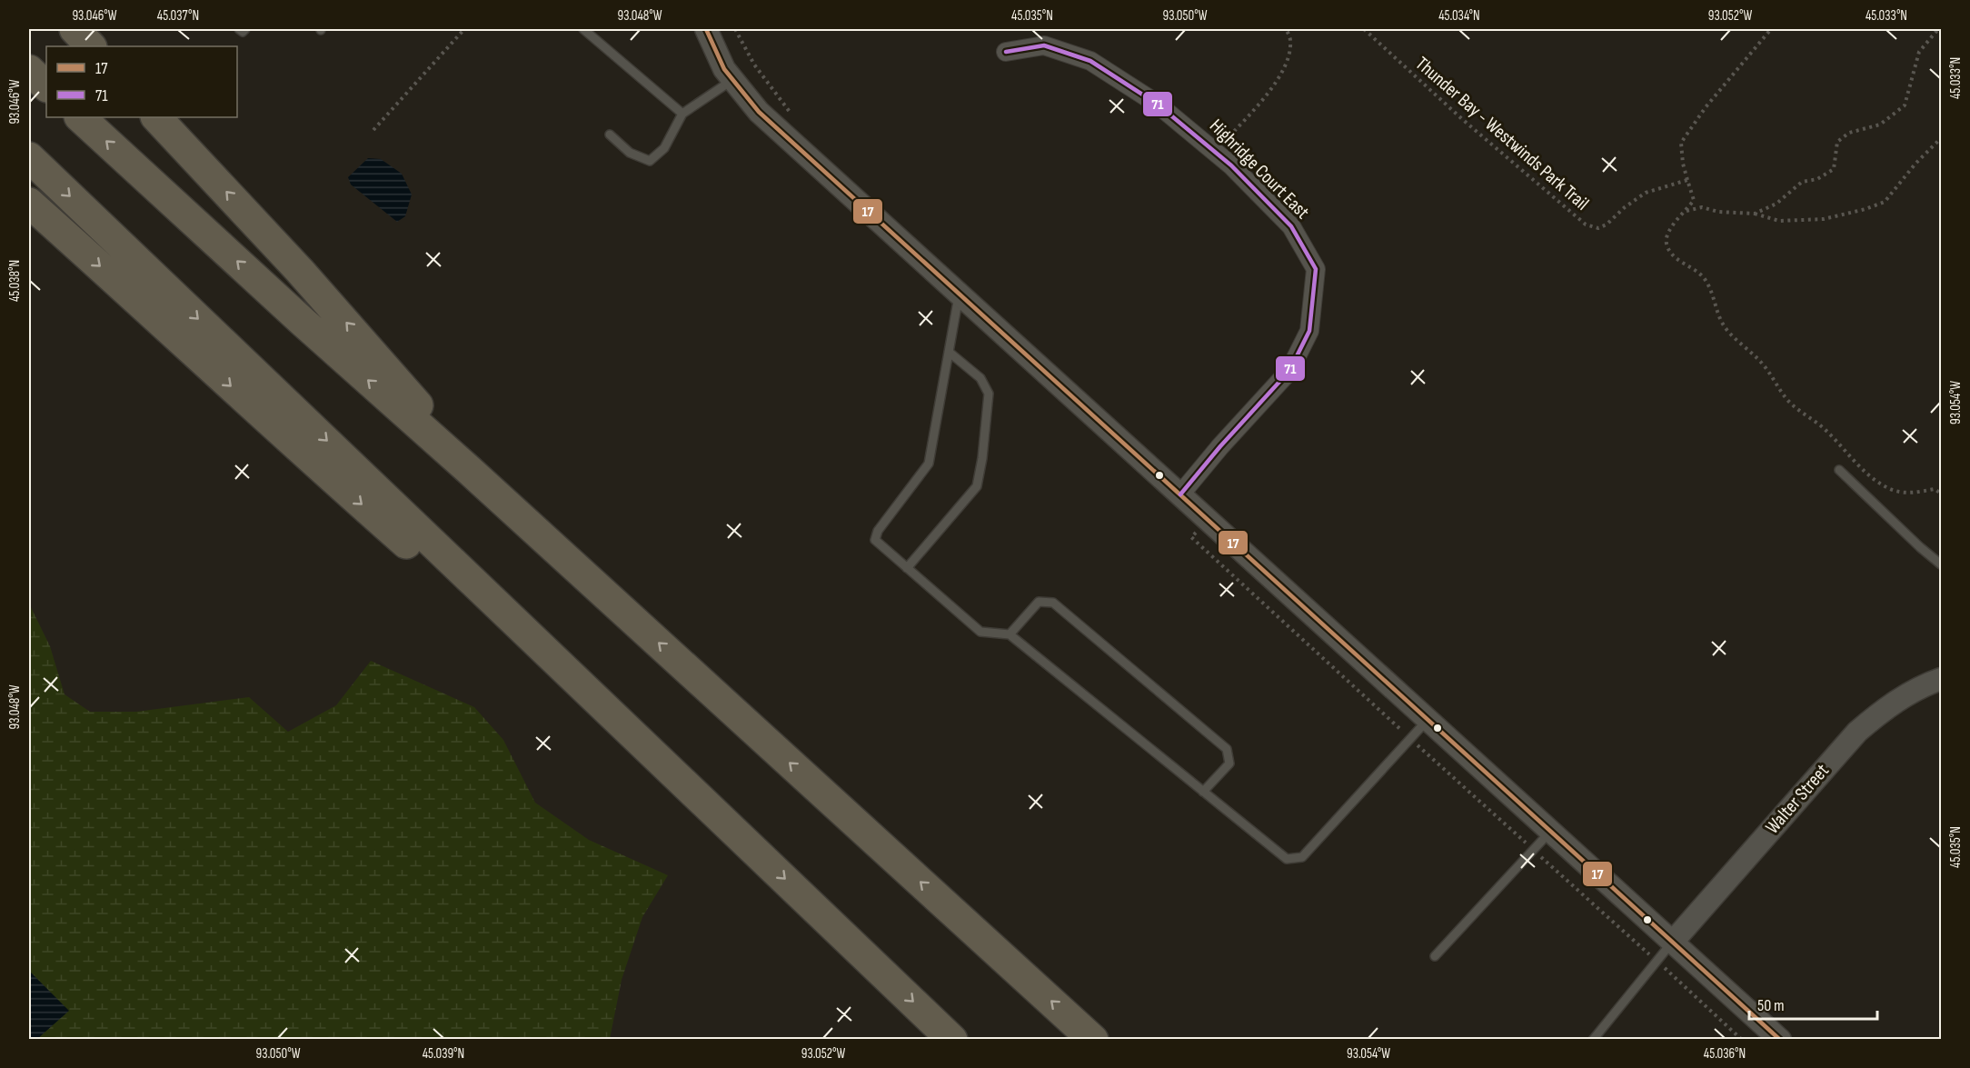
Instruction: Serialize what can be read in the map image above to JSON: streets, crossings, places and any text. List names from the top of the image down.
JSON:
{
  "streets": {
    "street": ["Highridge Court East", "Walter Street"],
    "path": ["Thunder Bay - Westwinds Park Trail"]
  },
  "lines": ["transit line 17", "transit line 71"],
  "legend": ["17", "71"],
  "scale_bar": "50 m",
  "coordinates": [
    "93.046°W",
    "45.037°N",
    "93.048°W",
    "45.035°N",
    "93.050°W",
    "45.034°N",
    "93.052°W",
    "45.033°N",
    "45.038°N",
    "93.054°W",
    "45.039°N",
    "45.036°N"
  ]
}
